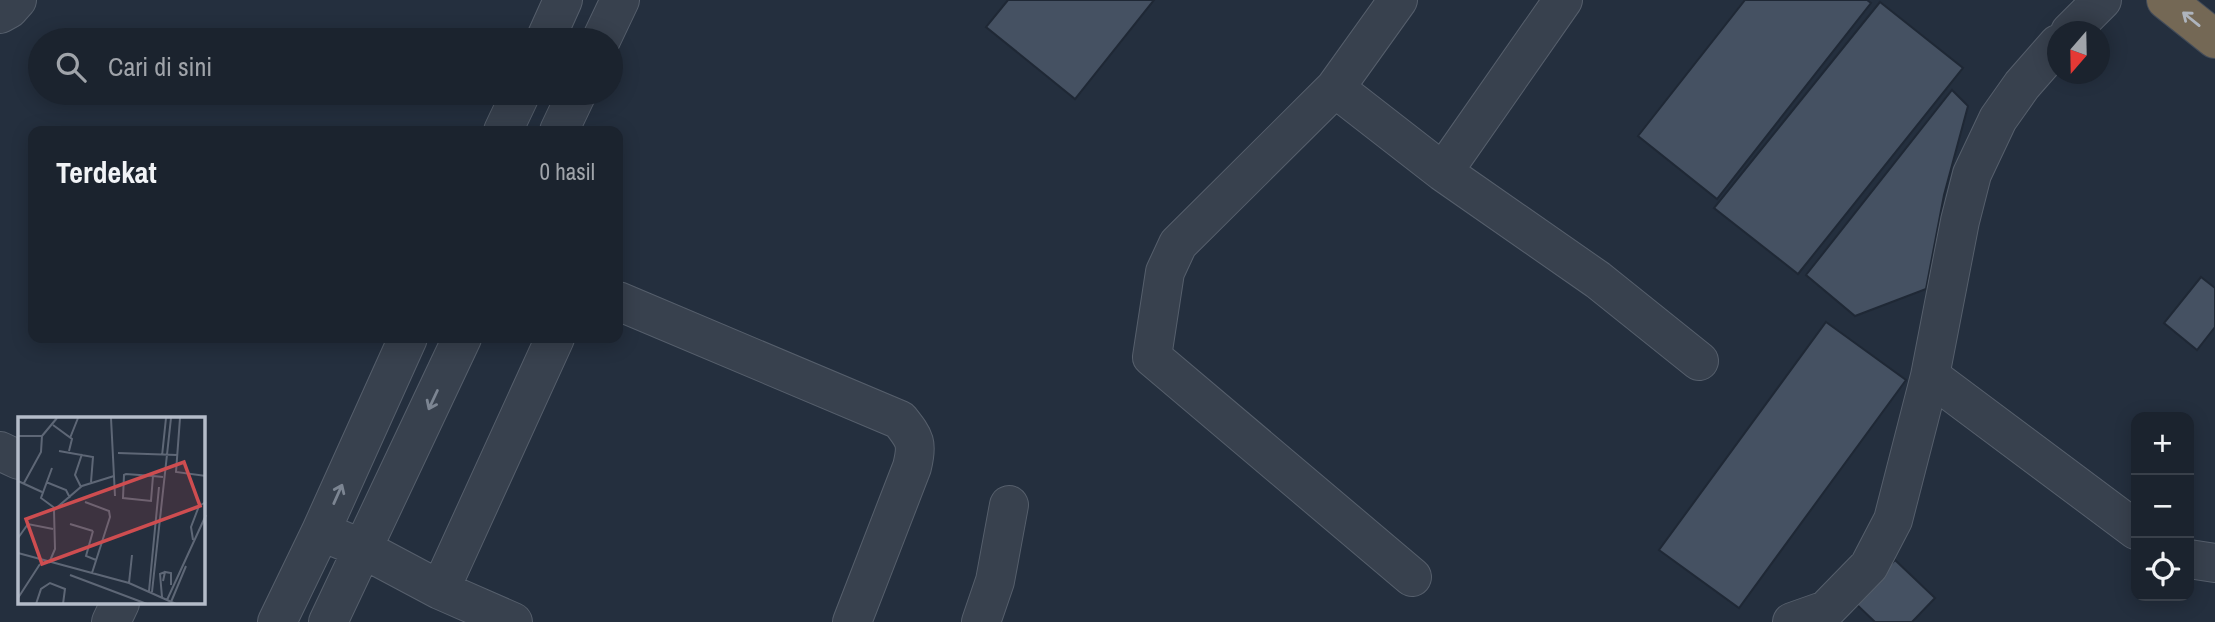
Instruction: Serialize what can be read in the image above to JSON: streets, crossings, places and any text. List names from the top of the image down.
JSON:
{
  "north": "bottom",
  "page": {
    "search": "Cari di sini",
    "heading": ["Terdekat", "0 hasil"],
    "map_buttons": ["+", "−"]
  }
}
